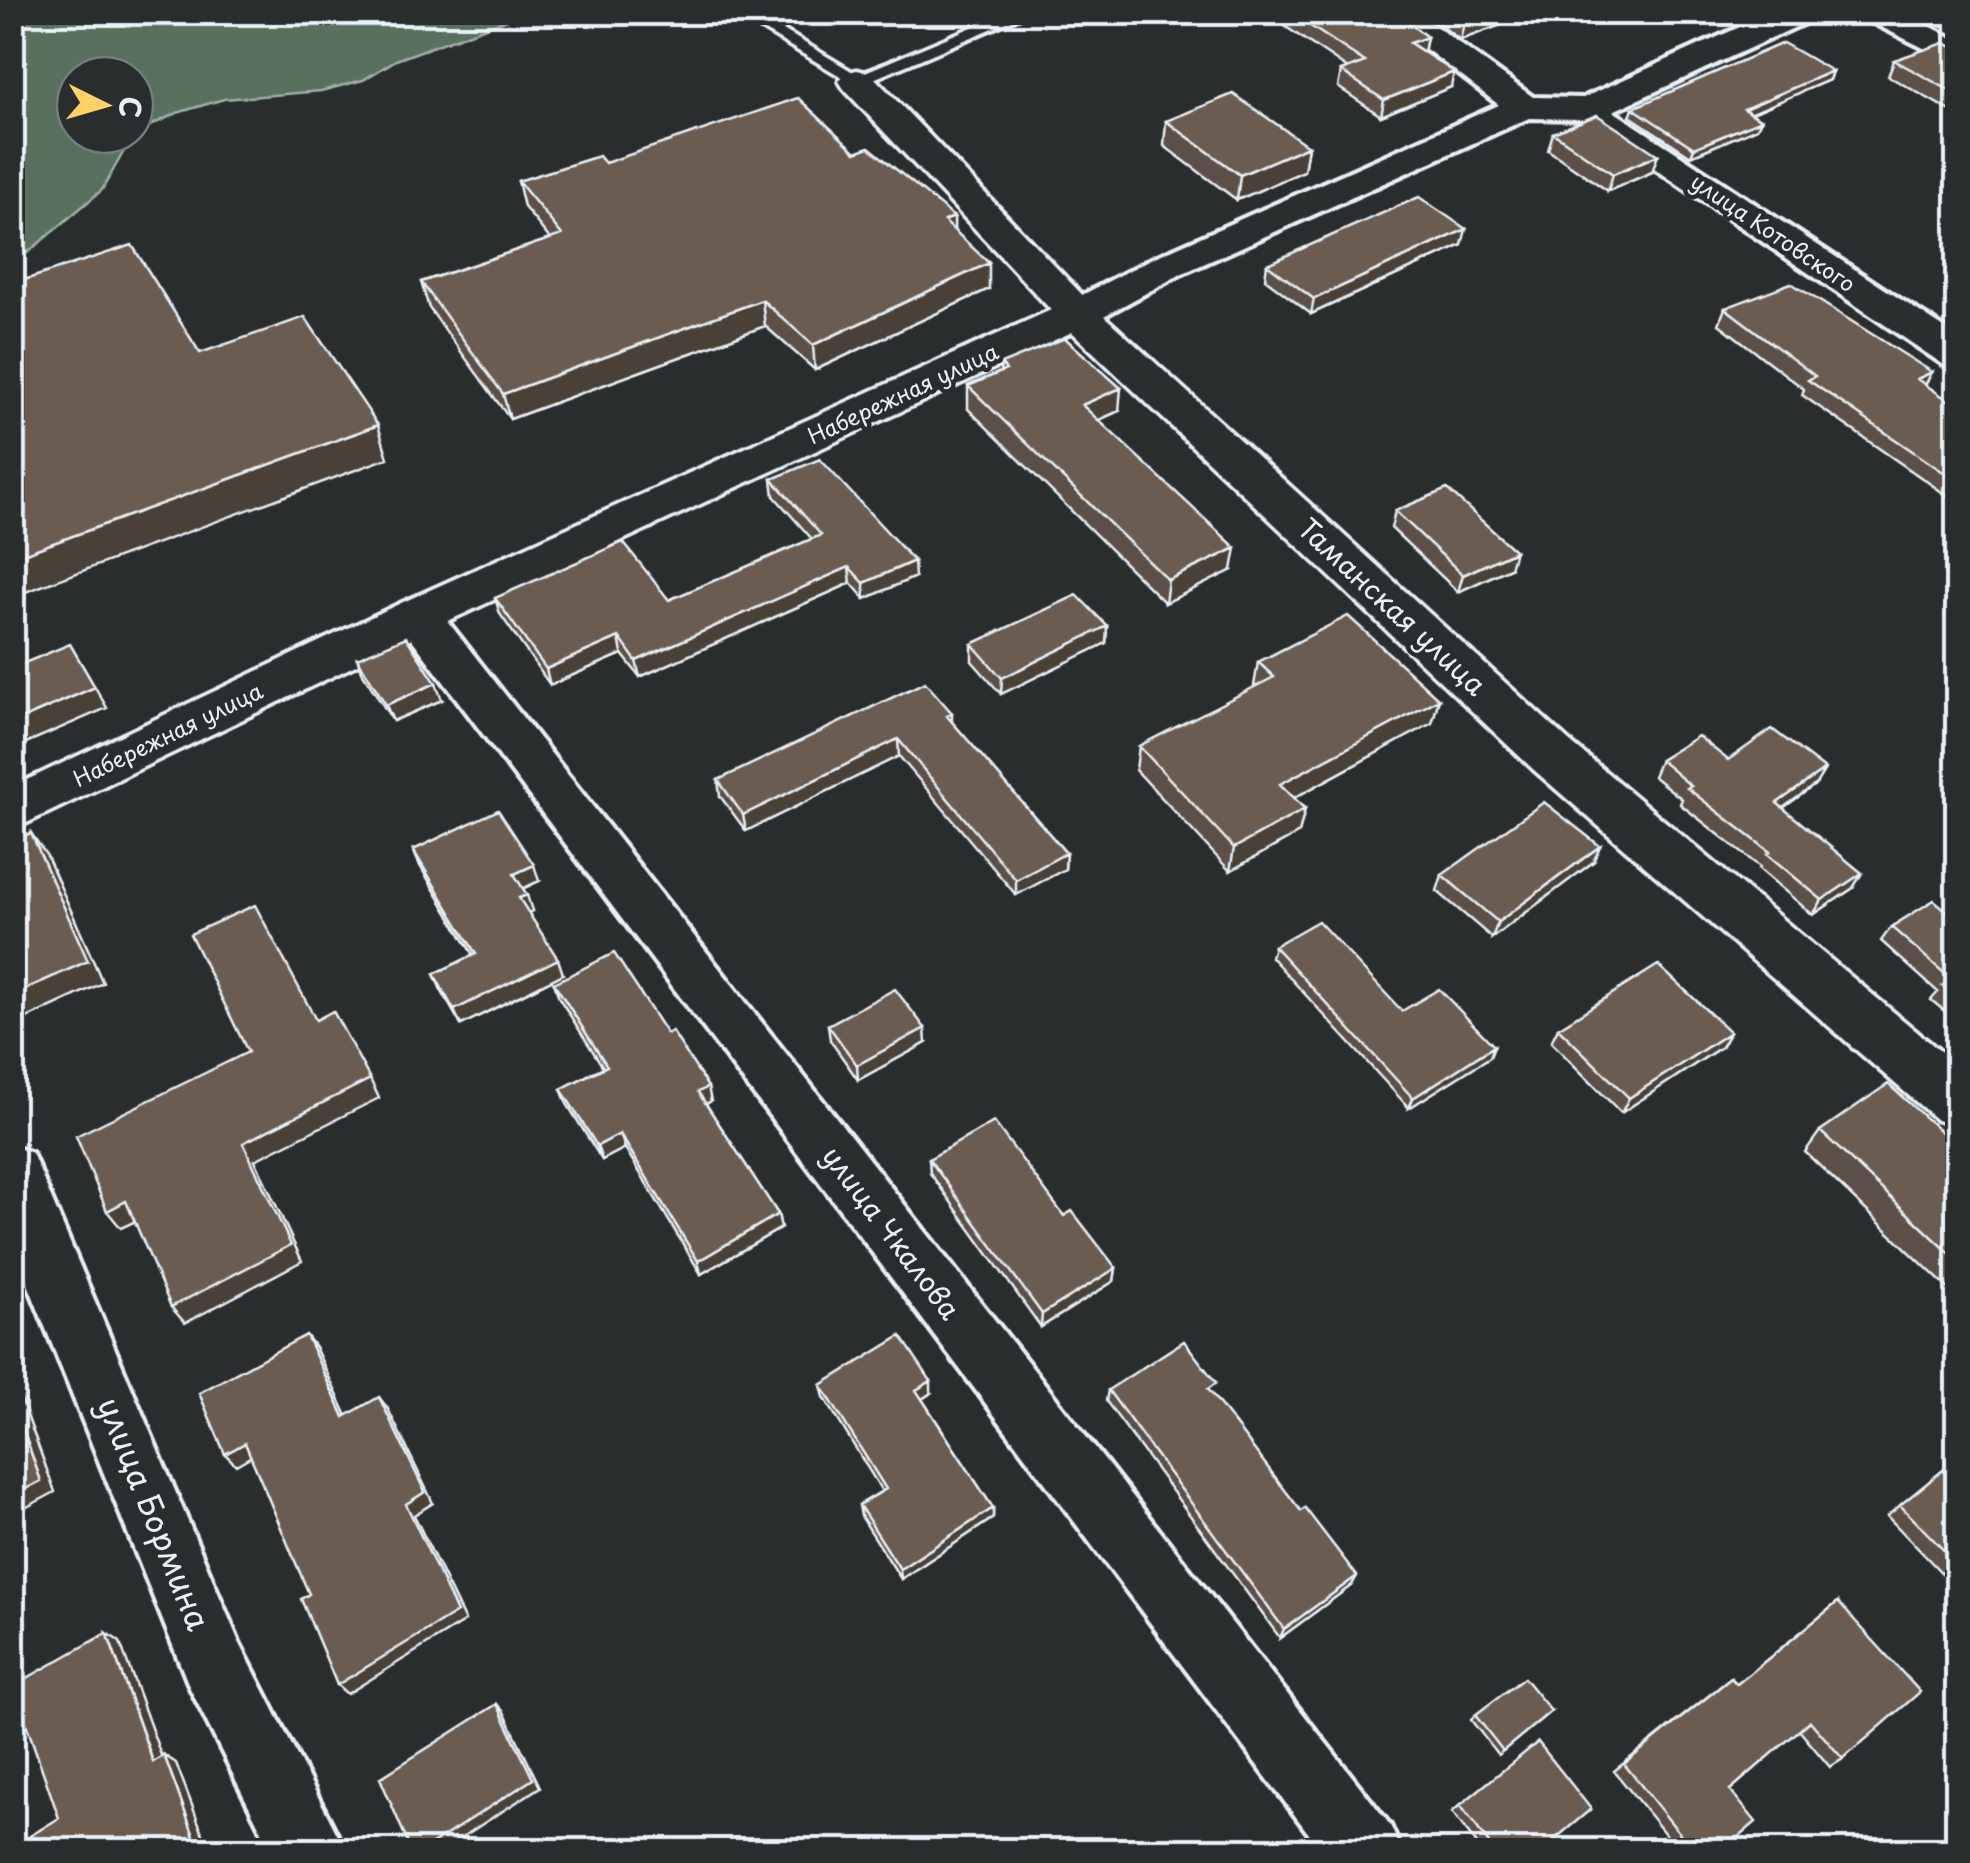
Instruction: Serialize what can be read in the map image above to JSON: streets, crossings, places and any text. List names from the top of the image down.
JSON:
{
  "streets": {
    "street": [
      "улица Котовского",
      "Набережная улица",
      "Таманская улица",
      "улица Чкалова",
      "улица Бормина"
    ]
  },
  "crossings": [
    ["улица Котовского", "Набережная улица"],
    ["Набережная улица", "Таманская улица"],
    ["Набережная улица", "улица Чкалова"]
  ],
  "north": "right"
}
